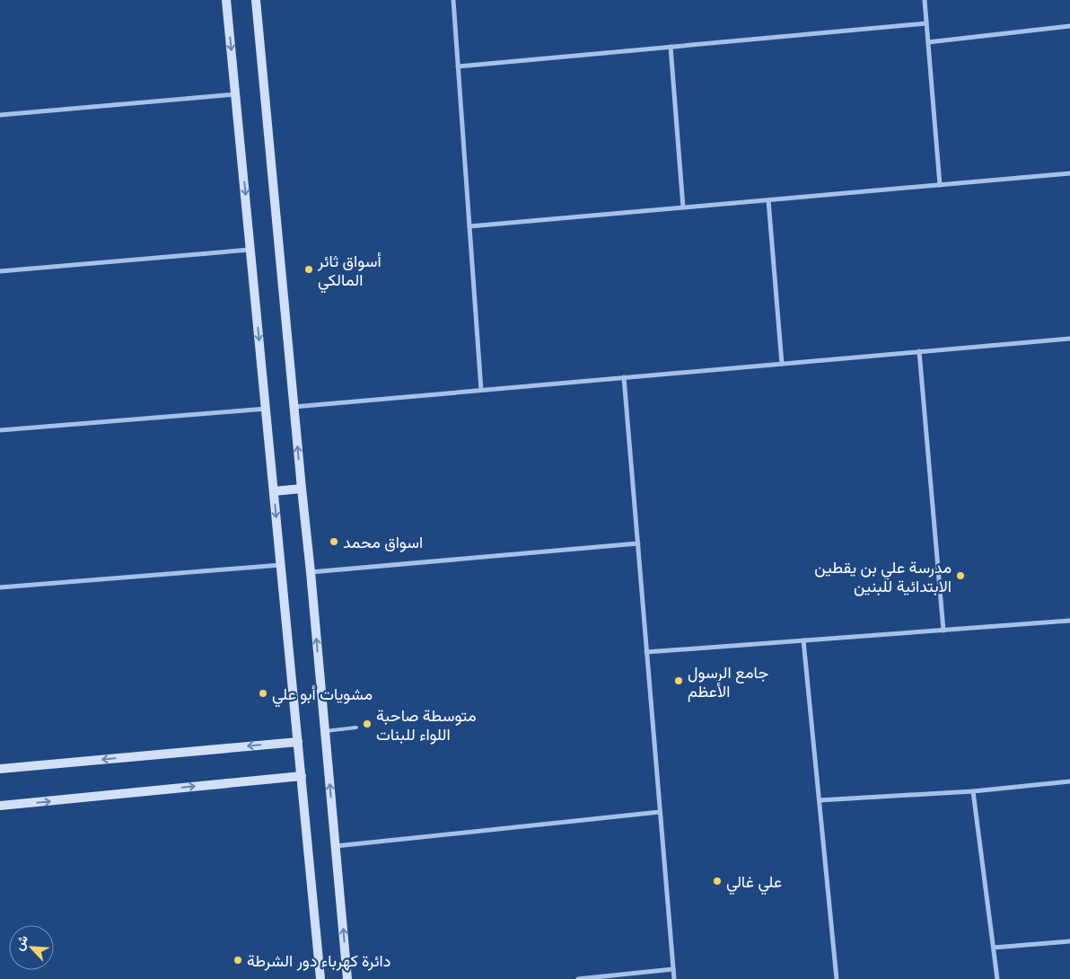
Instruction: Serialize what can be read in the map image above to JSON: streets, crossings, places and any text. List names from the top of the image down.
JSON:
{
  "places": [
    "أسواق ثائر المالكي",
    "اسواق محمد",
    "مدرسة علي بن يقطين الابتدائية للبنين",
    "جامع الرسول الأعظم",
    "مشويات أبو علي",
    "متوسطة صاحبة اللواء للبنات",
    "علي غالي",
    "دائرة كهرباء دور الشرطة"
  ],
  "north": "top left"
}
